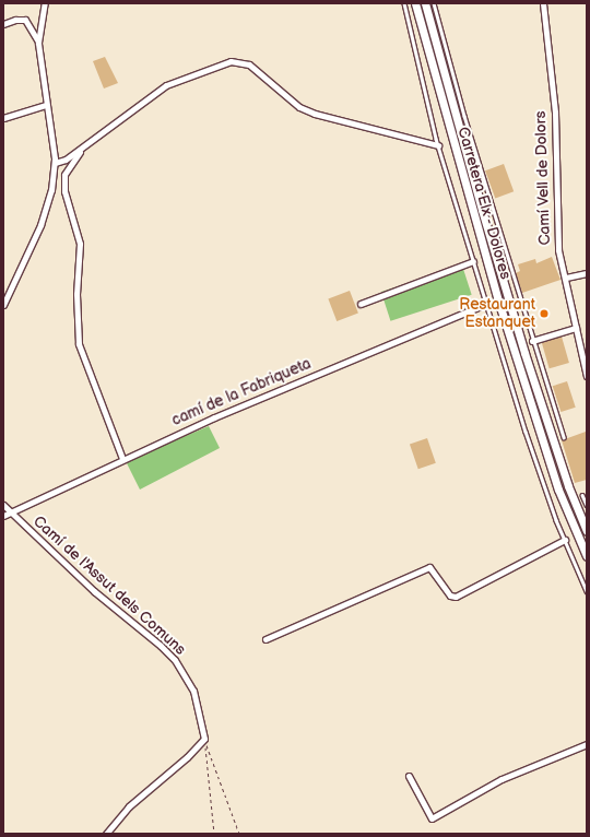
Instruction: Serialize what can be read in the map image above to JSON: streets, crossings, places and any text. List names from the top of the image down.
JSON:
{
  "streets": {
    "main road": ["Carretera Elx - Dolores"],
    "street": ["Camí Vell de Dolors", "camí de la Fabriqueta", "Camí de l'Assut dels Comuns"]
  },
  "crossings": [
    ["camí de la Fabriqueta", "Camí de l'Assut dels Comuns"]
  ],
  "places": ["Restaurant Estanquet"]
}
